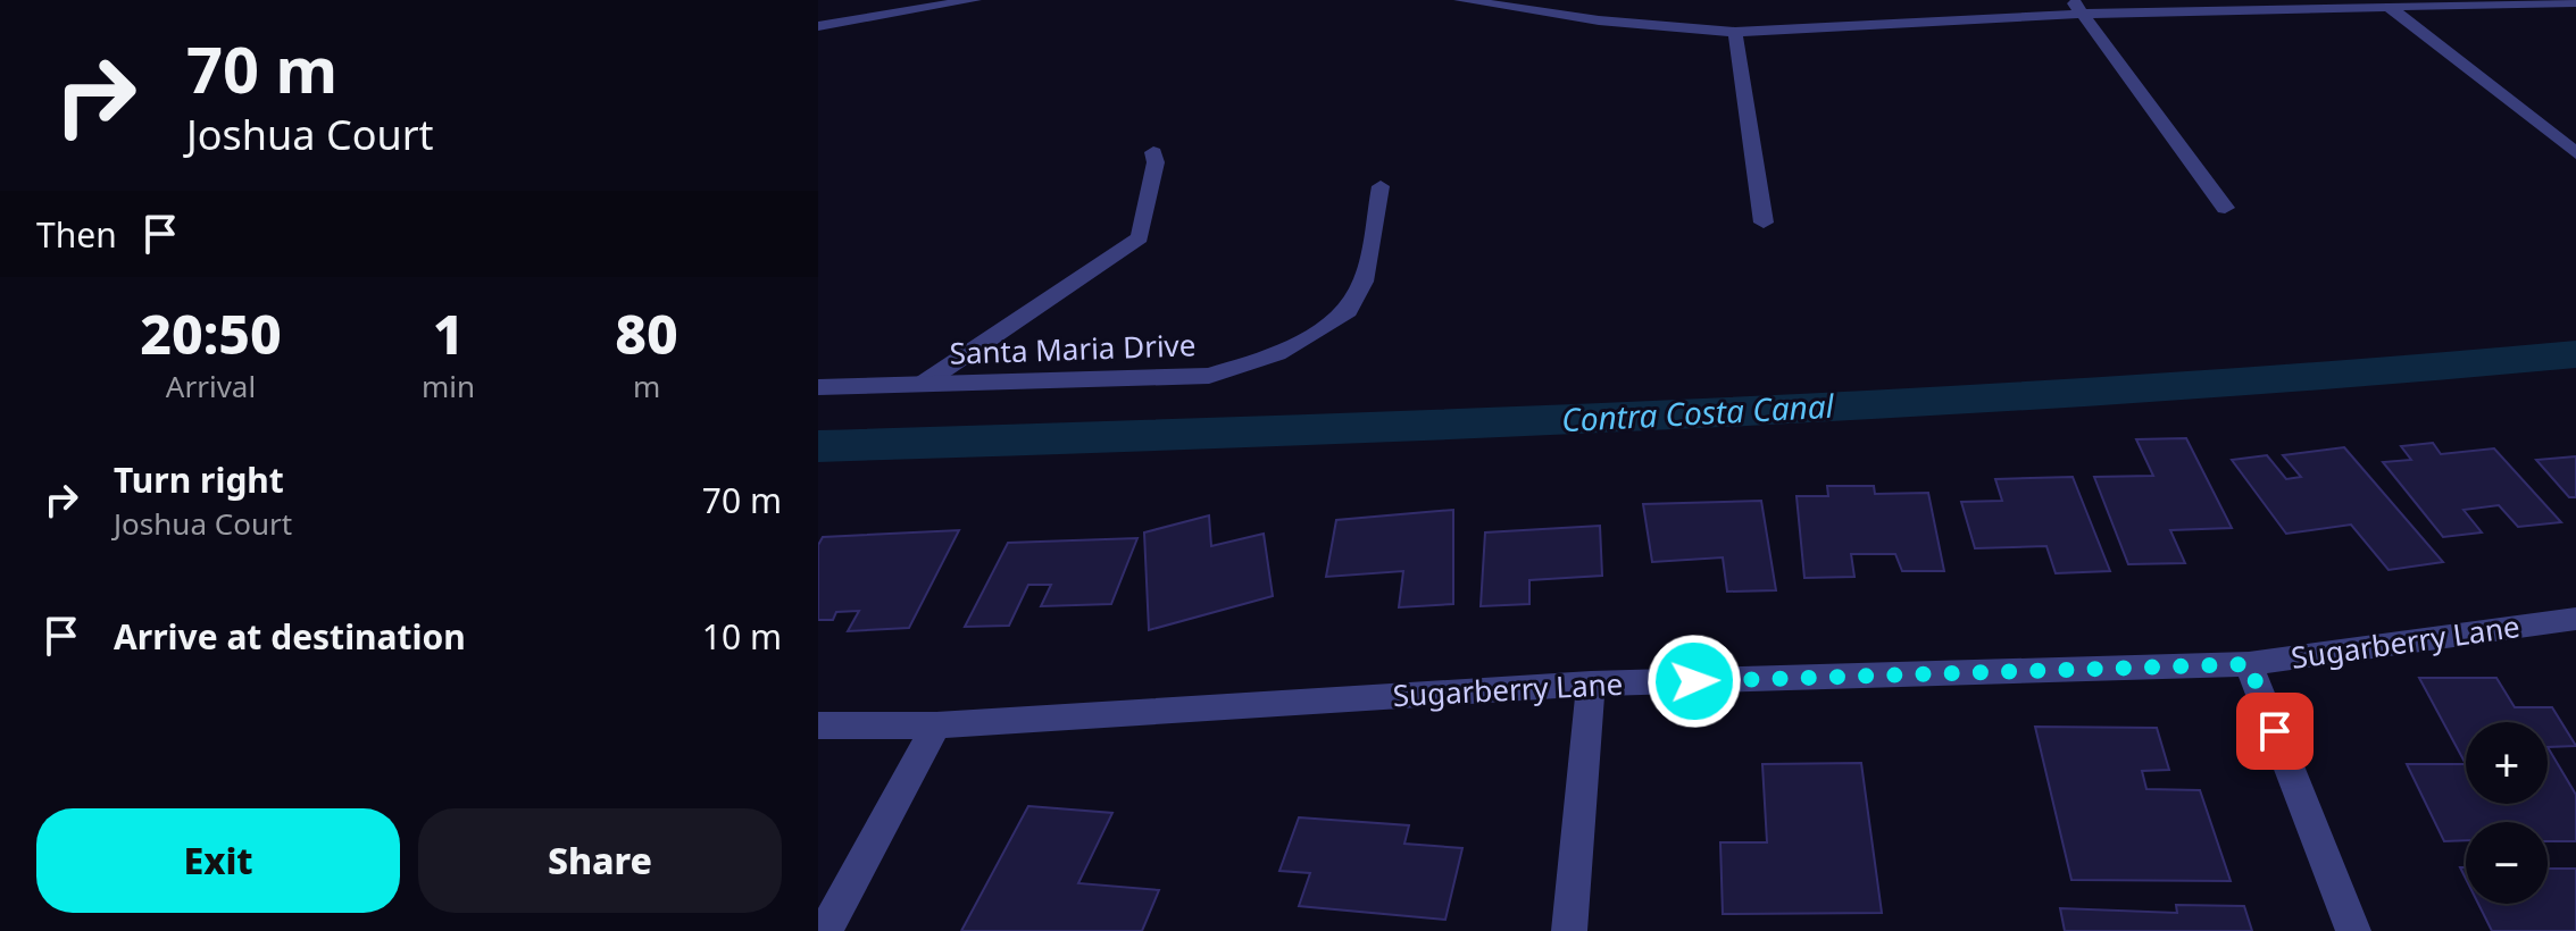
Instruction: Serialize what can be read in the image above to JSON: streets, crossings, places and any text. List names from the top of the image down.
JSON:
{
  "streets": {
    "street": ["Santa Maria Drive", "Sugarberry Lane"]
  },
  "water": ["Contra Costa Canal"],
  "page": {
    "turn": ["70 m", "Joshua Court"],
    "then": "Then",
    "eta": [
      "20:50",
      "Arrival",
      "1",
      "min",
      "80",
      "m"
    ],
    "list": [
      {
        "name": "Turn right",
        "note": "Joshua Court",
        "value": "70 m"
      },
      {
        "name": "Arrive at destination",
        "value": "10 m"
      }
    ],
    "map_buttons": ["+", "−"],
    "buttons": ["Exit", "Share"]
  }
}
